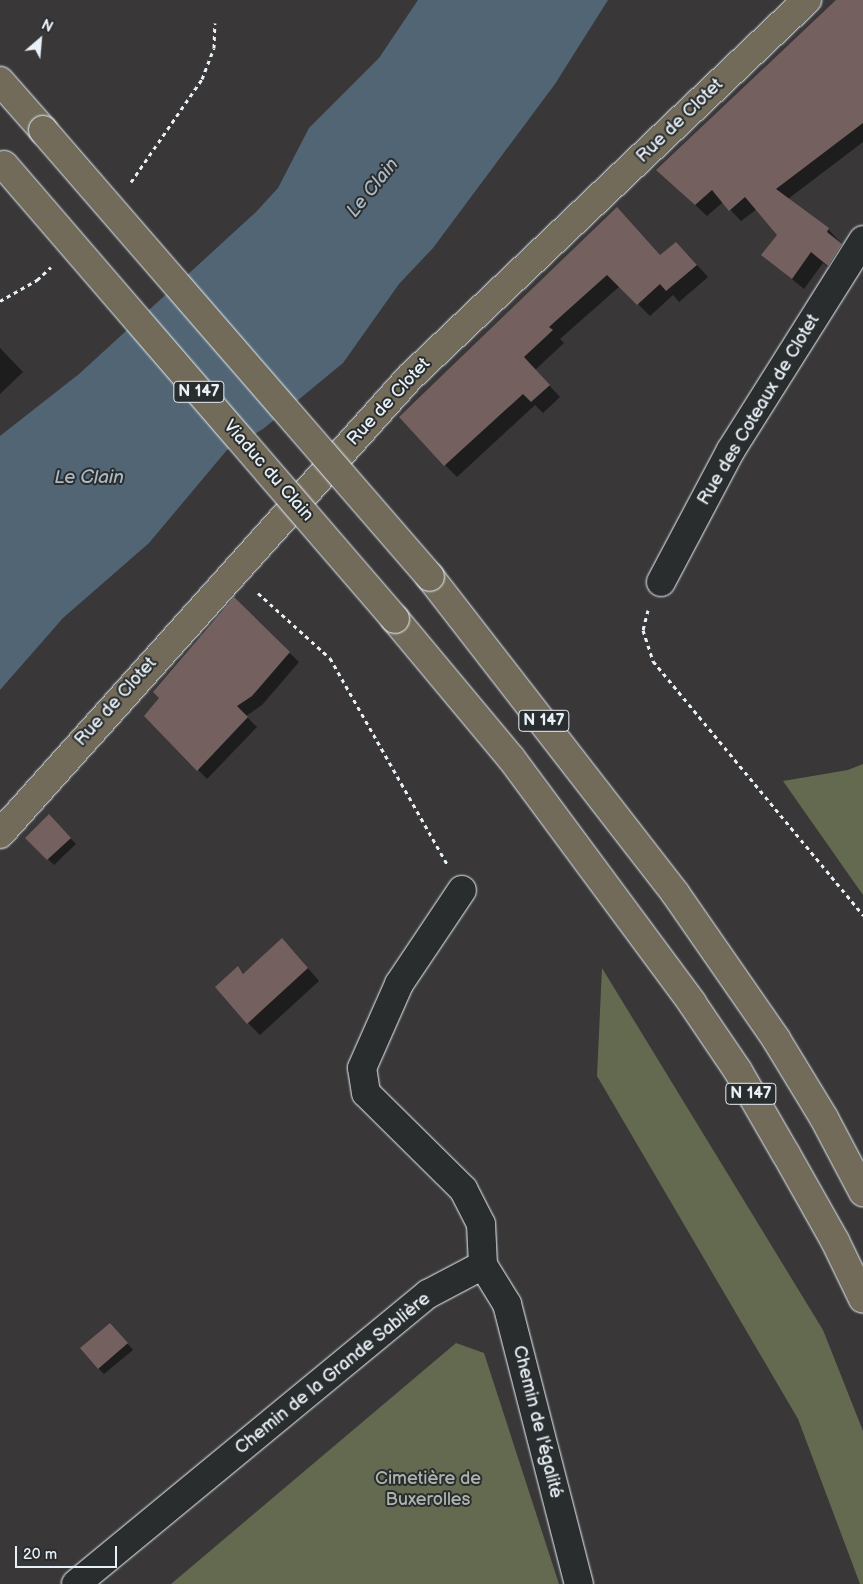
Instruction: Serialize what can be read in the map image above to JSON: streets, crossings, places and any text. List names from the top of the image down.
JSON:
{
  "streets": {
    "main road": ["Rue de Clotet", "N 147", "Viaduc du Clain"],
    "street": ["Rue des Coteaux de Clotet", "Chemin de la Grande Sablière", "Chemin de l'égalité"]
  },
  "crossings": [
    ["Chemin de la Grande Sablière", "Chemin de l'égalité"]
  ],
  "water": ["Le Clain"],
  "parks": ["Cimetière de Buxerolles"],
  "scale_bar": "20 m",
  "north": "top right"
}
